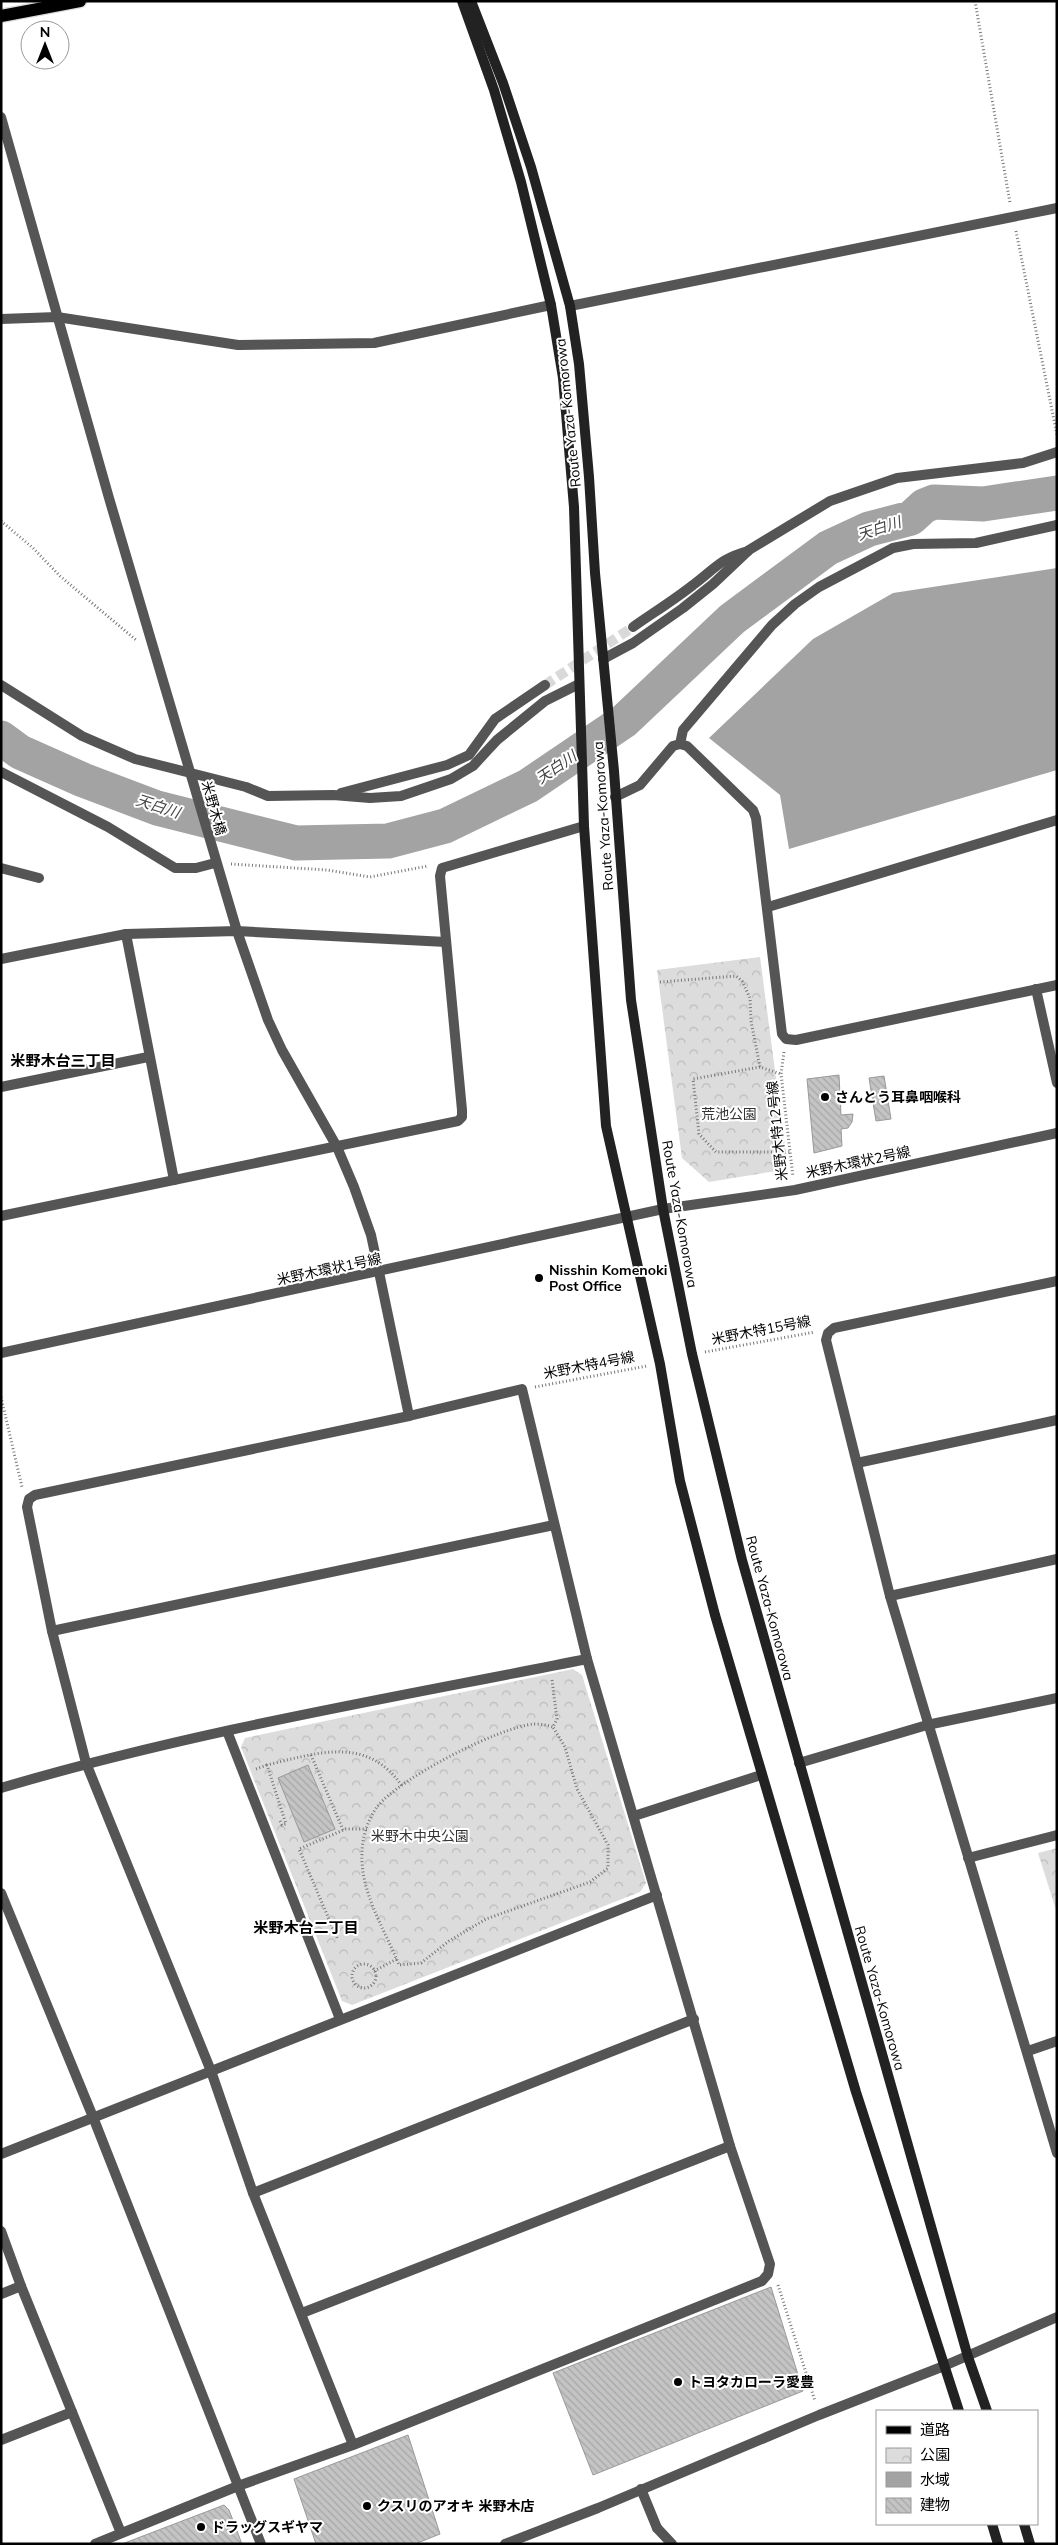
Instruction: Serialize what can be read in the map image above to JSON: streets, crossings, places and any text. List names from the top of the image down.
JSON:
{
  "streets": {
    "main road": ["Route Yaza-Komorowa"],
    "street": ["米野木橋", "米野木環状2号線", "米野木環状1号線"],
    "path": ["米野木特12号線", "米野木特15号線", "米野木特4号線"]
  },
  "crossings": [
    ["Route Yaza-Komorowa", "米野木環状2号線"],
    ["Route Yaza-Komorowa", "米野木環状1号線"],
    ["Route Yaza-Komorowa", "米野木特15号線"],
    ["Route Yaza-Komorowa", "米野木特4号線"],
    ["米野木橋", "米野木環状1号線"],
    ["米野木特12号線", "米野木環状2号線"],
    ["米野木環状2号線", "米野木環状1号線"]
  ],
  "districts": ["米野木台三丁目", "米野木台二丁目"],
  "water": ["天白川"],
  "parks": ["荒池公園", "米野木中央公園"],
  "places": [
    "さんとう耳鼻咽喉科",
    "Nisshin Komenoki Post Office",
    "トヨタカローラ愛豊",
    "クスリのアオキ 米野木店",
    "ドラッグスギヤマ"
  ],
  "legend": [
    "道路",
    "公園",
    "水域",
    "建物"
  ],
  "north": "top"
}
